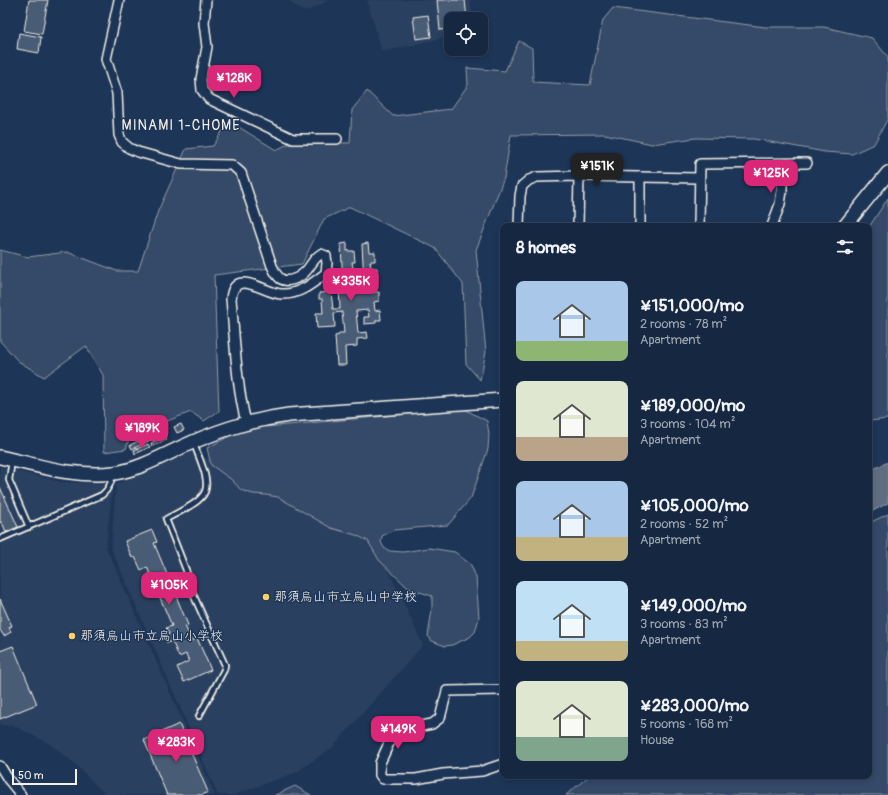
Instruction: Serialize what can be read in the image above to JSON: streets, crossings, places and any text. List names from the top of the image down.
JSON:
{
  "districts": ["MINAMI 1-CHOME"],
  "places": ["那須烏山市立烏山中学校", "那須烏山市立烏山小学校"],
  "scale_bar": "50 m",
  "page": {
    "price": [
      "¥128K",
      "¥151K",
      "¥125K",
      "¥335K",
      "¥189K",
      "¥105K",
      "¥149K",
      "¥283K"
    ],
    "heading": "8 homes",
    "list": [
      {
        "name": "¥151,000/mo",
        "note": "2 rooms · 78 m² · Apartment"
      },
      {
        "name": "¥189,000/mo",
        "note": "3 rooms · 104 m² · Apartment"
      },
      {
        "name": "¥105,000/mo",
        "note": "2 rooms · 52 m² · Apartment"
      },
      {
        "name": "¥149,000/mo",
        "note": "3 rooms · 83 m² · Apartment"
      },
      {
        "name": "¥283,000/mo",
        "note": "5 rooms · 168 m² · House"
      }
    ],
    "scale": "50 m"
  }
}
